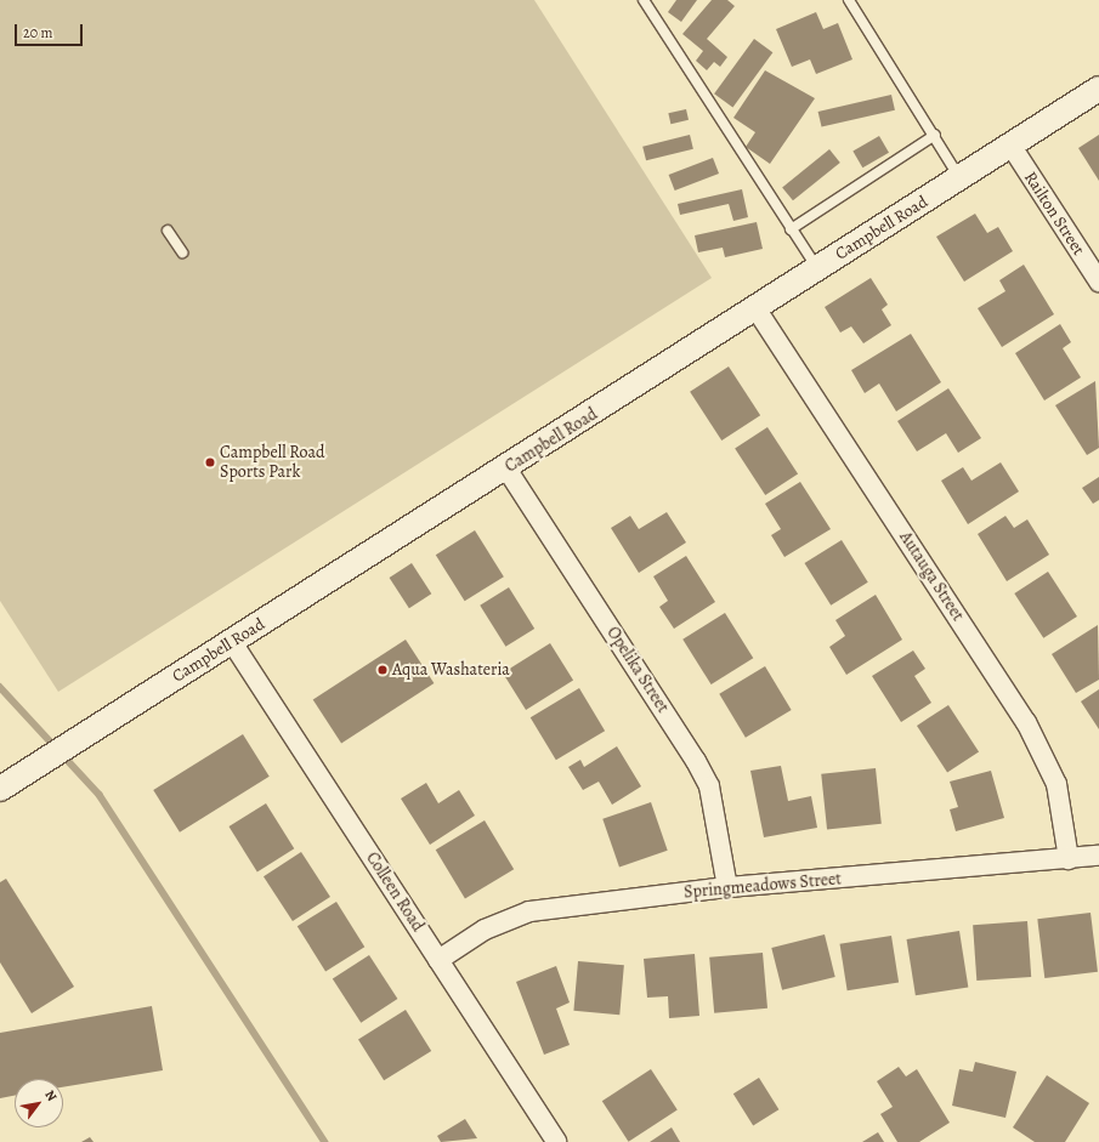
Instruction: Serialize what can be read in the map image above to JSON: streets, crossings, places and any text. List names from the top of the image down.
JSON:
{
  "streets": {
    "street": [
      "Railton Street",
      "Campbell Road",
      "Autauga Street",
      "Opelika Street",
      "Springmeadows Street",
      "Colleen Road"
    ]
  },
  "crossings": [
    ["Railton Street", "Campbell Road"],
    ["Campbell Road", "Autauga Street"],
    ["Campbell Road", "Opelika Street"],
    ["Campbell Road", "Colleen Road"],
    ["Autauga Street", "Springmeadows Street"],
    ["Opelika Street", "Springmeadows Street"],
    ["Springmeadows Street", "Colleen Road"]
  ],
  "places": ["Campbell Road Sports Park", "Aqua Washateria"],
  "scale_bar": "20 m",
  "north": "top right"
}
